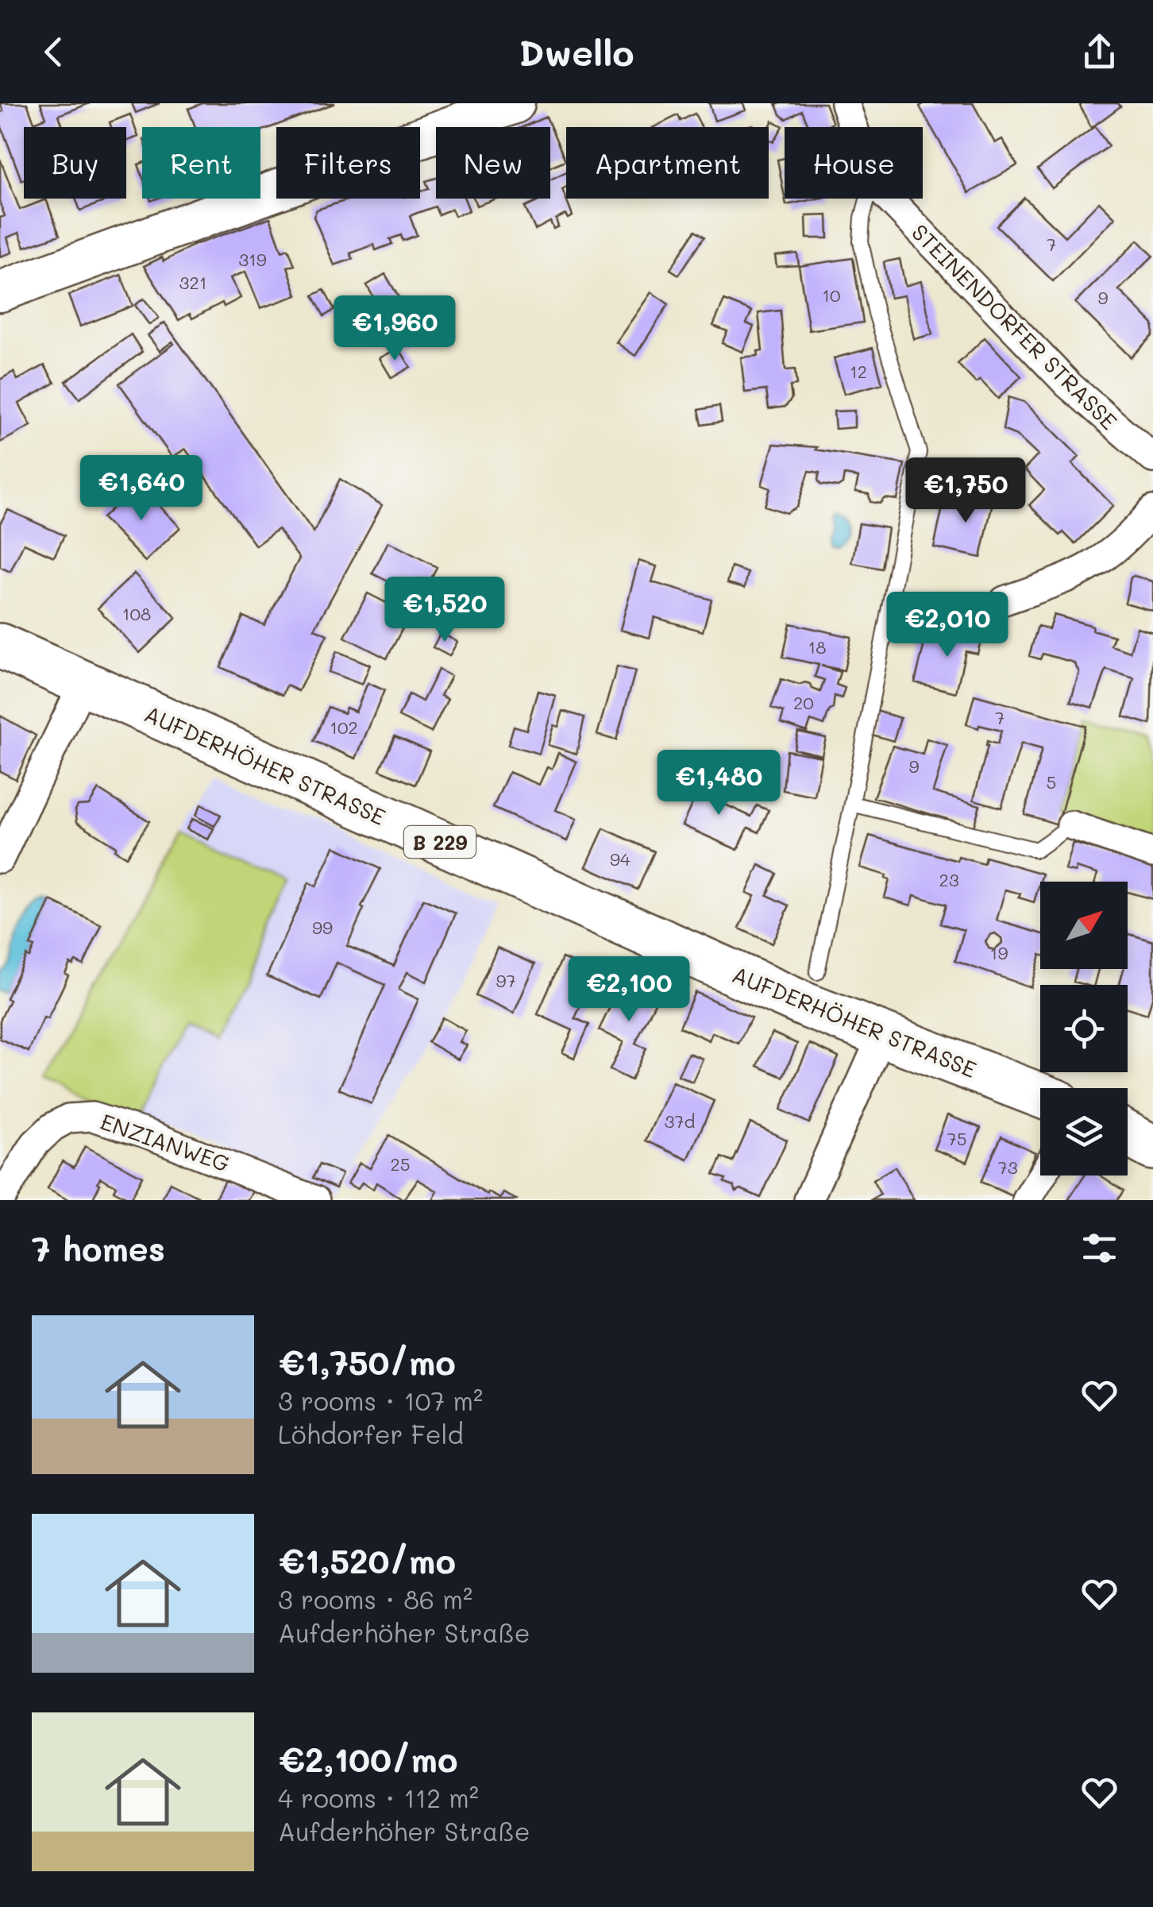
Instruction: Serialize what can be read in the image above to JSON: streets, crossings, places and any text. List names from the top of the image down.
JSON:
{
  "streets": {
    "main road": ["AUFDERHÖHER STRASSE", "B 229"],
    "street": ["STEINENDORFER STRASSE", "ENZIANWEG"]
  },
  "house_numbers": [
    "7",
    "319",
    "321",
    "10",
    "9",
    "12",
    "108",
    "18",
    "20",
    "7",
    "102",
    "9",
    "5",
    "94",
    "23",
    "99",
    "19",
    "97",
    "37d",
    "75",
    "25",
    "73"
  ],
  "north": "top right",
  "page": {
    "header": "Dwello",
    "chip": [
      "Buy",
      "Rent",
      "Filters",
      "New",
      "Apartment",
      "House"
    ],
    "price": [
      "€1,960",
      "€1,640",
      "€1,750",
      "€1,520",
      "€2,010",
      "€1,480",
      "€2,100"
    ],
    "heading": "7 homes",
    "list": [
      {
        "name": "€1,750/mo",
        "note": "3 rooms · 107 m² · Löhdorfer Feld"
      },
      {
        "name": "€1,520/mo",
        "note": "3 rooms · 86 m² · Aufderhöher Straße"
      },
      {
        "name": "€2,100/mo",
        "note": "4 rooms · 112 m² · Aufderhöher Straße"
      }
    ]
  }
}
